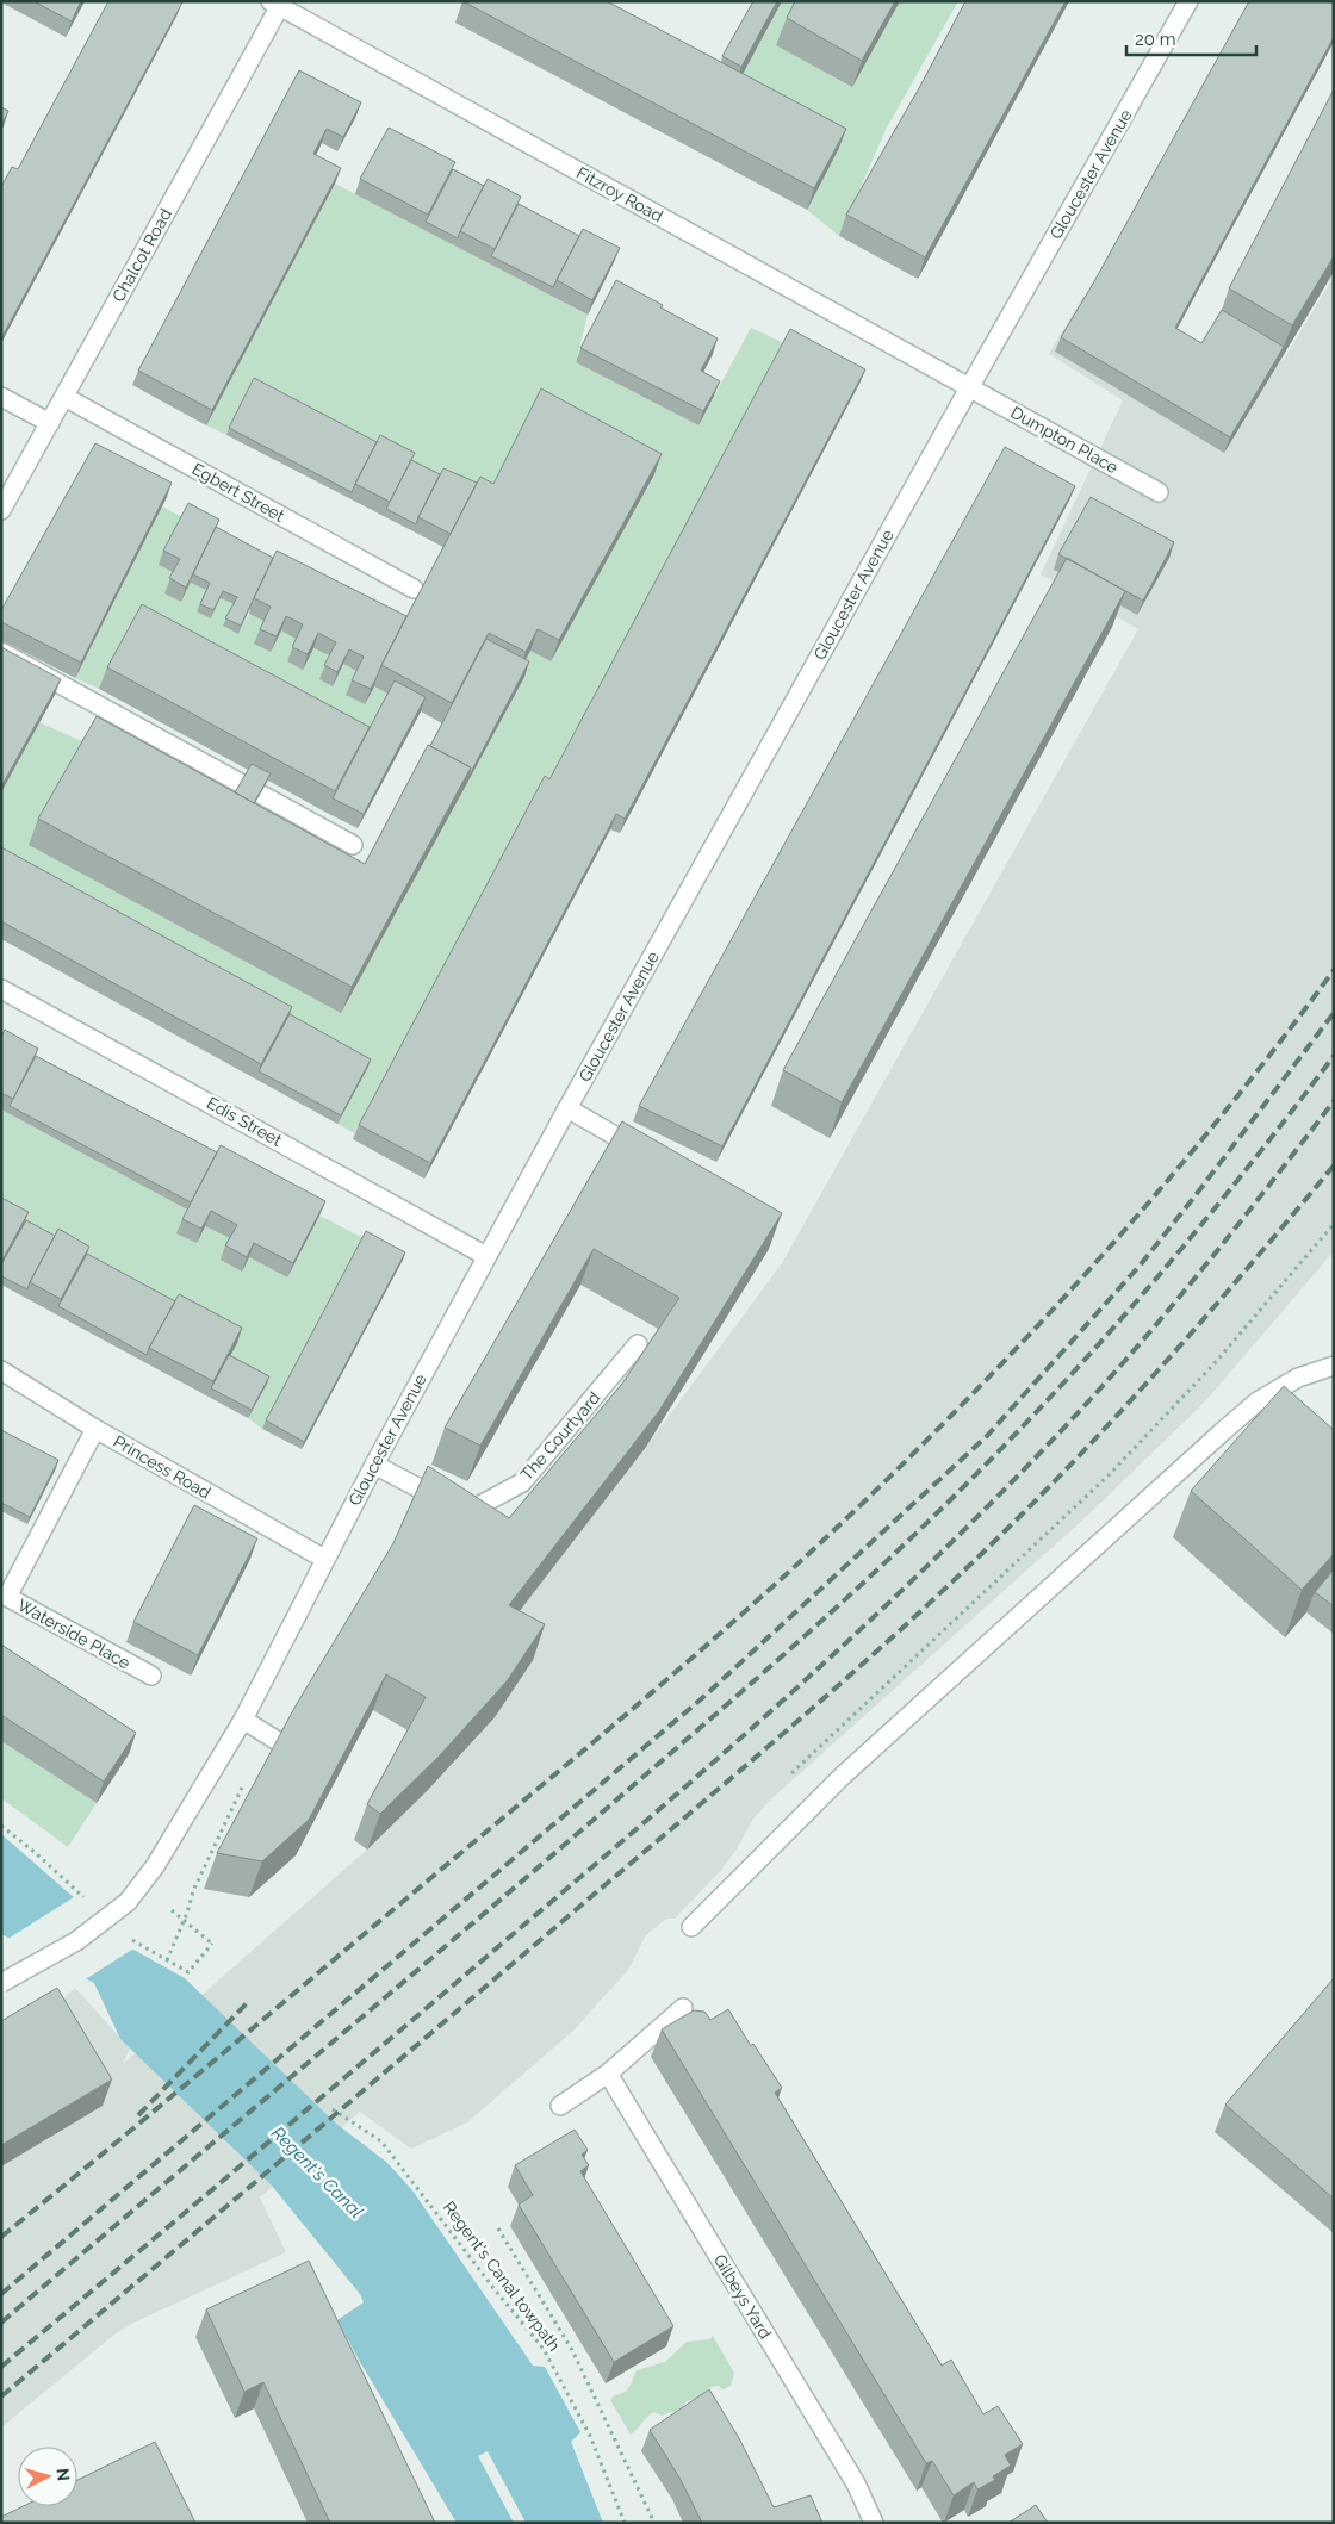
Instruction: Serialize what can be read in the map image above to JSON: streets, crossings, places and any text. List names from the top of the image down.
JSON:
{
  "streets": {
    "street": [
      "Gloucester Avenue",
      "Fitzroy Road",
      "Chalcot Road",
      "Dumpton Place",
      "Egbert Street",
      "Edis Street",
      "The Courtyard",
      "Princess Road",
      "Waterside Place",
      "Gilbeys Yard"
    ],
    "path": ["Regent's Canal towpath"]
  },
  "crossings": [
    ["Gloucester Avenue", "Fitzroy Road"],
    ["Gloucester Avenue", "Dumpton Place"],
    ["Gloucester Avenue", "Edis Street"],
    ["Gloucester Avenue", "The Courtyard"],
    ["Gloucester Avenue", "Princess Road"],
    ["Fitzroy Road", "Chalcot Road"],
    ["Fitzroy Road", "Dumpton Place"],
    ["Chalcot Road", "Egbert Street"],
    ["Princess Road", "Waterside Place"]
  ],
  "water": ["Regent's Canal"],
  "scale_bar": "20 m",
  "north": "right"
}
